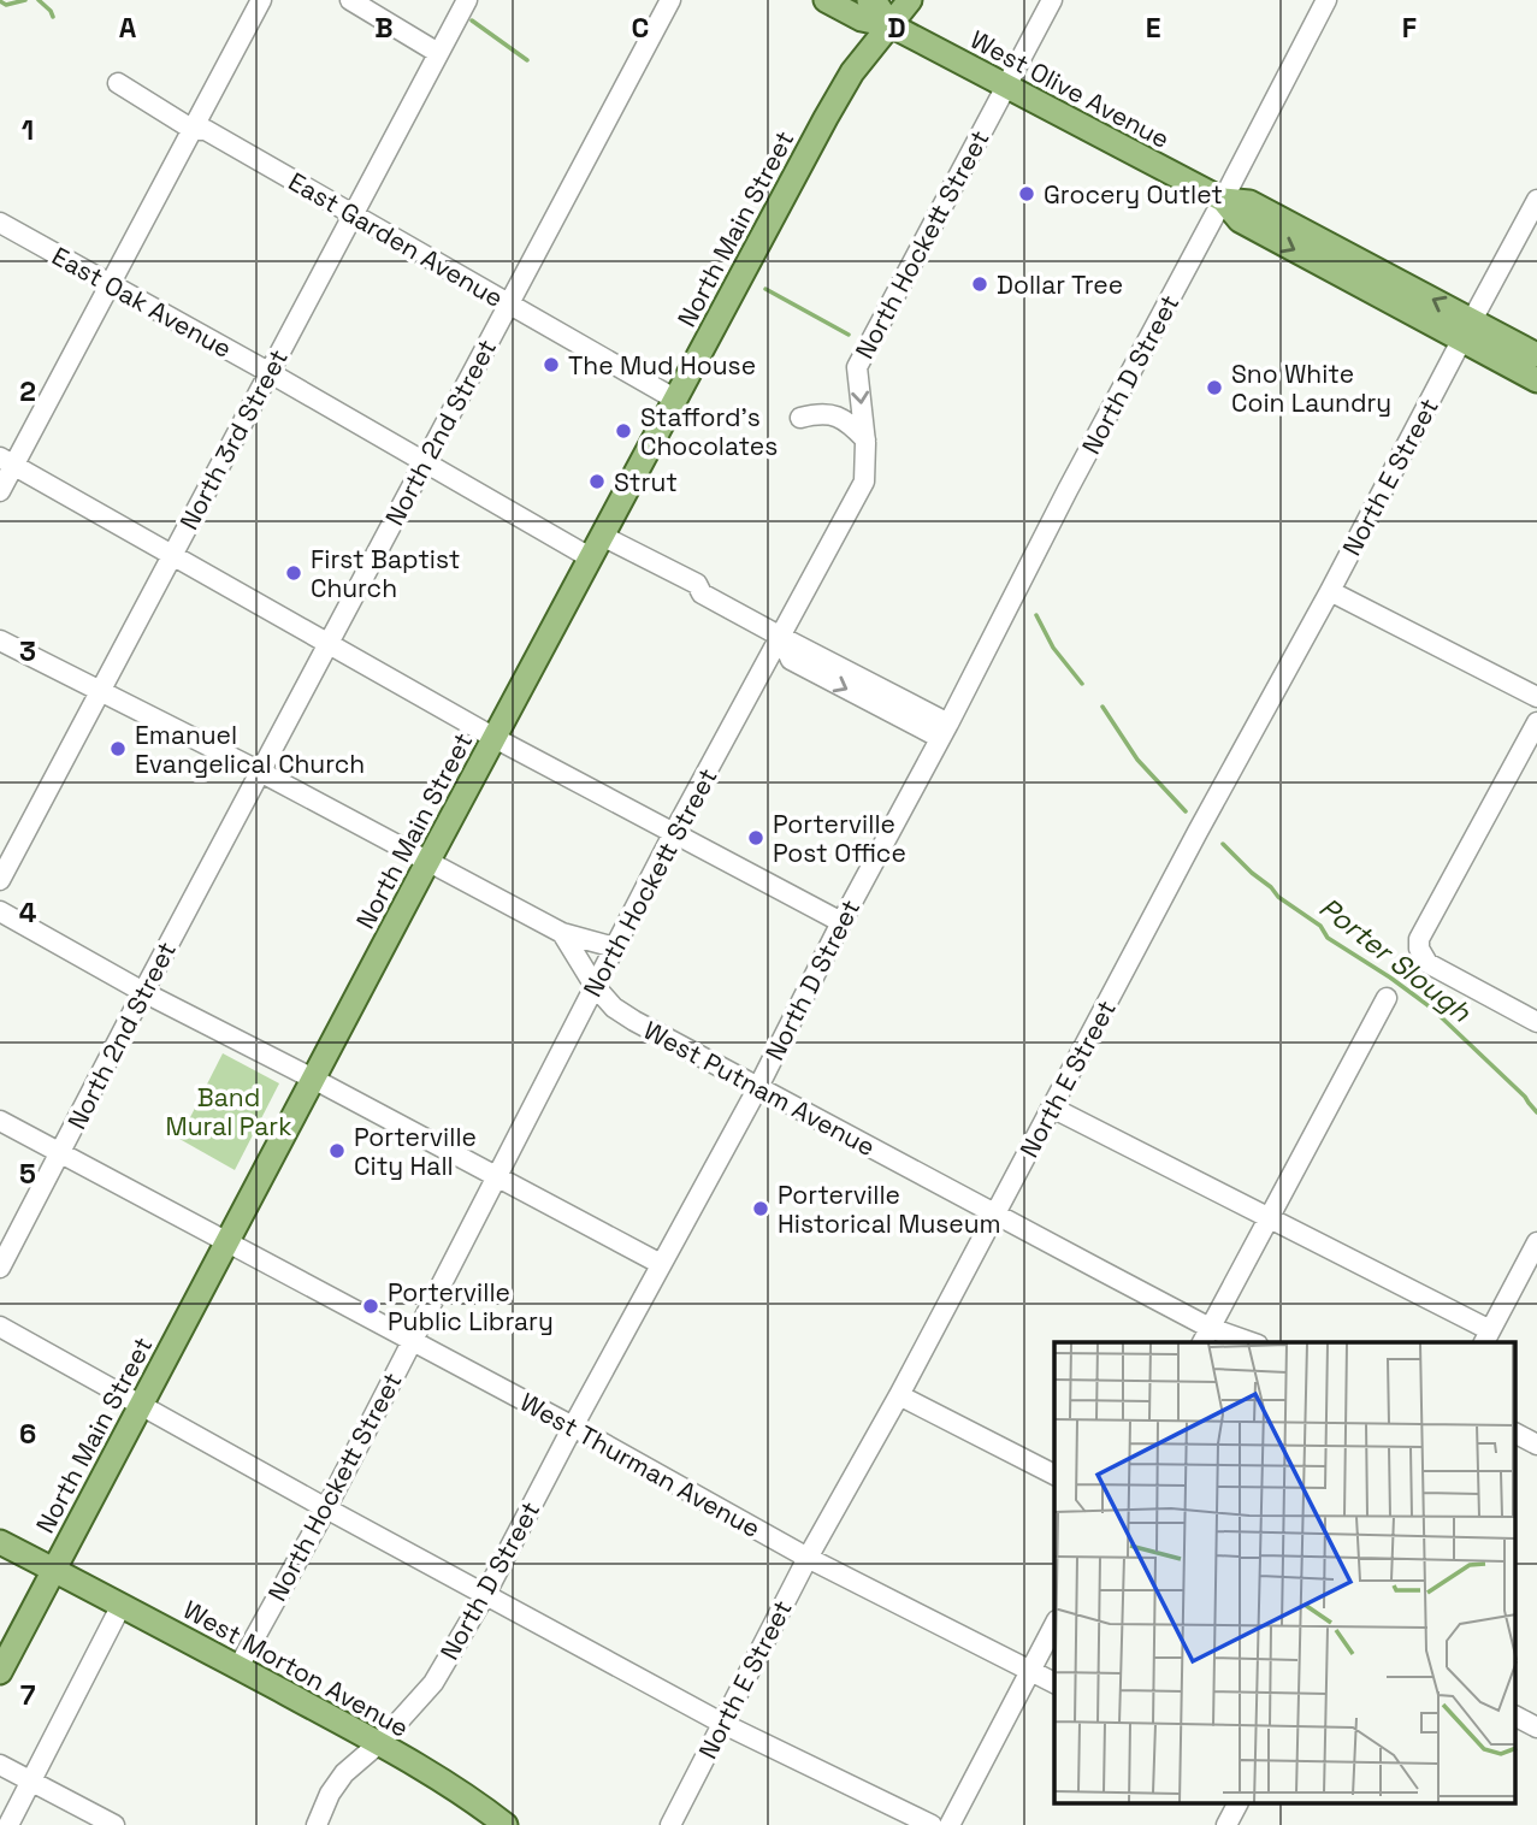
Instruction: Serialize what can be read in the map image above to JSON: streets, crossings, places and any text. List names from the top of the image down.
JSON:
{
  "streets": {
    "main road": ["West Olive Avenue", "North Main Street", "West Morton Avenue"],
    "street": [
      "East Garden Avenue",
      "North Hockett Street",
      "East Oak Avenue",
      "North D Street",
      "North 2nd Street",
      "North 3rd Street",
      "North E Street",
      "West Putnam Avenue",
      "West Thurman Avenue"
    ]
  },
  "crossings": [
    ["West Olive Avenue", "North Main Street"],
    ["West Olive Avenue", "North Hockett Street"],
    ["West Olive Avenue", "North D Street"],
    ["West Olive Avenue", "North E Street"],
    ["North Main Street", "East Garden Avenue"],
    ["North Main Street", "East Oak Avenue"],
    ["North Main Street", "West Thurman Avenue"],
    ["North Main Street", "West Morton Avenue"],
    ["East Garden Avenue", "North 2nd Street"],
    ["East Garden Avenue", "North 3rd Street"],
    ["North Hockett Street", "West Putnam Avenue"],
    ["North Hockett Street", "West Thurman Avenue"],
    ["North Hockett Street", "West Morton Avenue"],
    ["East Oak Avenue", "North 2nd Street"],
    ["East Oak Avenue", "North 3rd Street"],
    ["North D Street", "West Putnam Avenue"],
    ["North D Street", "West Thurman Avenue"],
    ["North D Street", "West Morton Avenue"],
    ["North 2nd Street", "West Thurman Avenue"],
    ["North E Street", "West Putnam Avenue"],
    ["North E Street", "West Thurman Avenue"]
  ],
  "water": ["Porter Slough"],
  "parks": ["Band Mural Park"],
  "places": [
    "Grocery Outlet",
    "Dollar Tree",
    "The Mud House",
    "Sno White Coin Laundry",
    "Stafford's Chocolates",
    "Strut",
    "First Baptist Church",
    "Emanuel Evangelical Church",
    "Porterville Post Office",
    "Porterville City Hall",
    "Porterville Historical Museum",
    "Porterville Public Library"
  ],
  "grid": {
    "columns": [
      "A",
      "B",
      "C",
      "D",
      "E",
      "F"
    ],
    "rows": [
      "1",
      "2",
      "3",
      "4",
      "5",
      "6",
      "7"
    ]
  }
}
